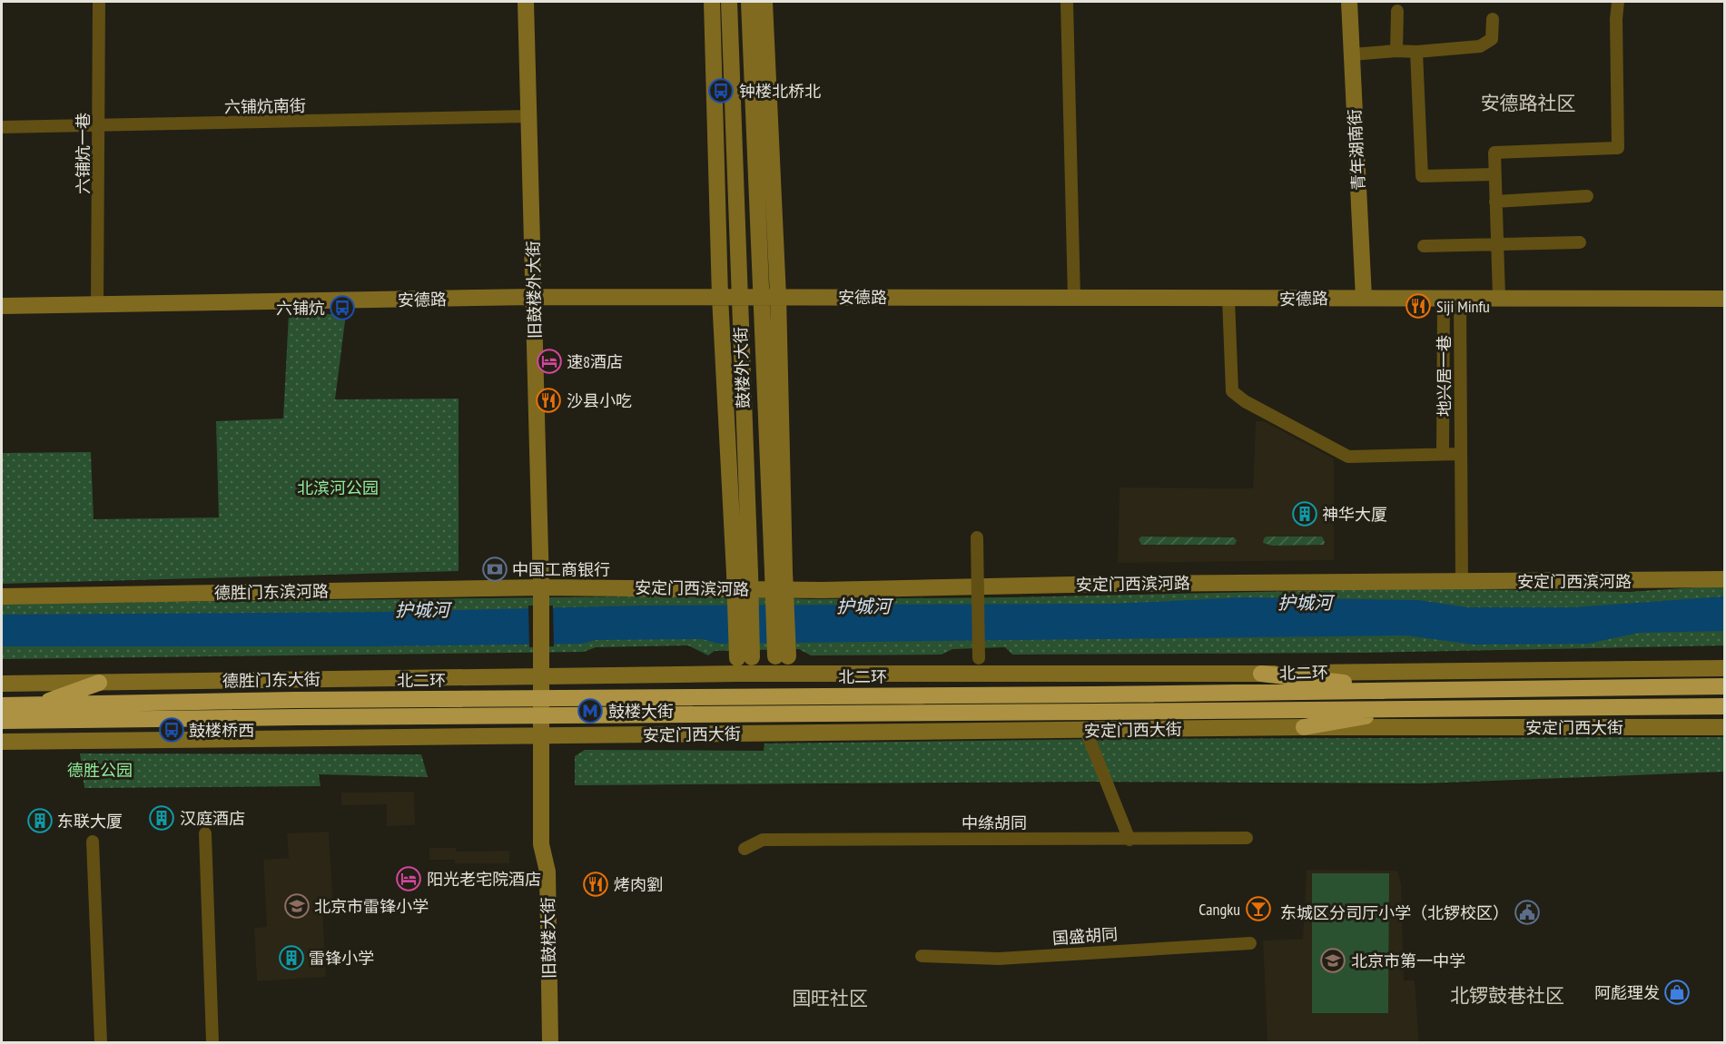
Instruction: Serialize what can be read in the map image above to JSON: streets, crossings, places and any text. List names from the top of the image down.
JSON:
{
  "streets": {
    "highway": ["北二环"],
    "street": [
      "六铺炕南街",
      "青年湖南街",
      "六铺炕一巷",
      "旧鼓楼外大街",
      "安德路",
      "鼓楼外大街",
      "地兴居一巷",
      "安定门西滨河路",
      "德胜门东滨河路",
      "德胜门东大街",
      "安定门西大街",
      "中绦胡同",
      "国盛胡同",
      "旧鼓楼大街"
    ]
  },
  "crossings": [
    ["六铺炕南街", "六铺炕一巷"],
    ["六铺炕南街", "旧鼓楼外大街"],
    ["青年湖南街", "安德路"],
    ["六铺炕一巷", "安德路"],
    ["旧鼓楼外大街", "安德路"],
    ["旧鼓楼外大街", "安定门西滨河路"],
    ["旧鼓楼外大街", "德胜门东滨河路"],
    ["旧鼓楼外大街", "德胜门东大街"],
    ["旧鼓楼外大街", "旧鼓楼大街"],
    ["安德路", "鼓楼外大街"],
    ["安德路", "地兴居一巷"],
    ["鼓楼外大街", "安定门西大街"],
    ["地兴居一巷", "安定门西滨河路"],
    ["安定门西滨河路", "德胜门东滨河路"],
    ["德胜门东大街", "旧鼓楼大街"],
    ["安定门西大街", "旧鼓楼大街"]
  ],
  "districts": ["安德路社区", "北锣鼓巷社区", "国旺社区"],
  "water": ["护城河"],
  "parks": ["北滨河公园", "德胜公园"],
  "places": {
    "bus stop": ["钟楼北桥北", "六铺炕", "鼓楼桥西"],
    "restaurant": ["Siji Minfu", "沙县小吃", "烤肉劉"],
    "hotel": ["速8酒店", "阳光老宅院酒店"],
    "building": [
      "神华大厦",
      "汉庭酒店",
      "东联大厦",
      "雷锋小学"
    ],
    "bank": ["中国工商银行"],
    "metro station": ["鼓楼大街"],
    "school or university": ["北京市雷锋小学", "北京市第一中学"],
    "bar": ["Cangku"],
    "public building": ["东城区分司厅小学（北锣校区）"],
    "shop": ["阿彪理发"]
  }
}
